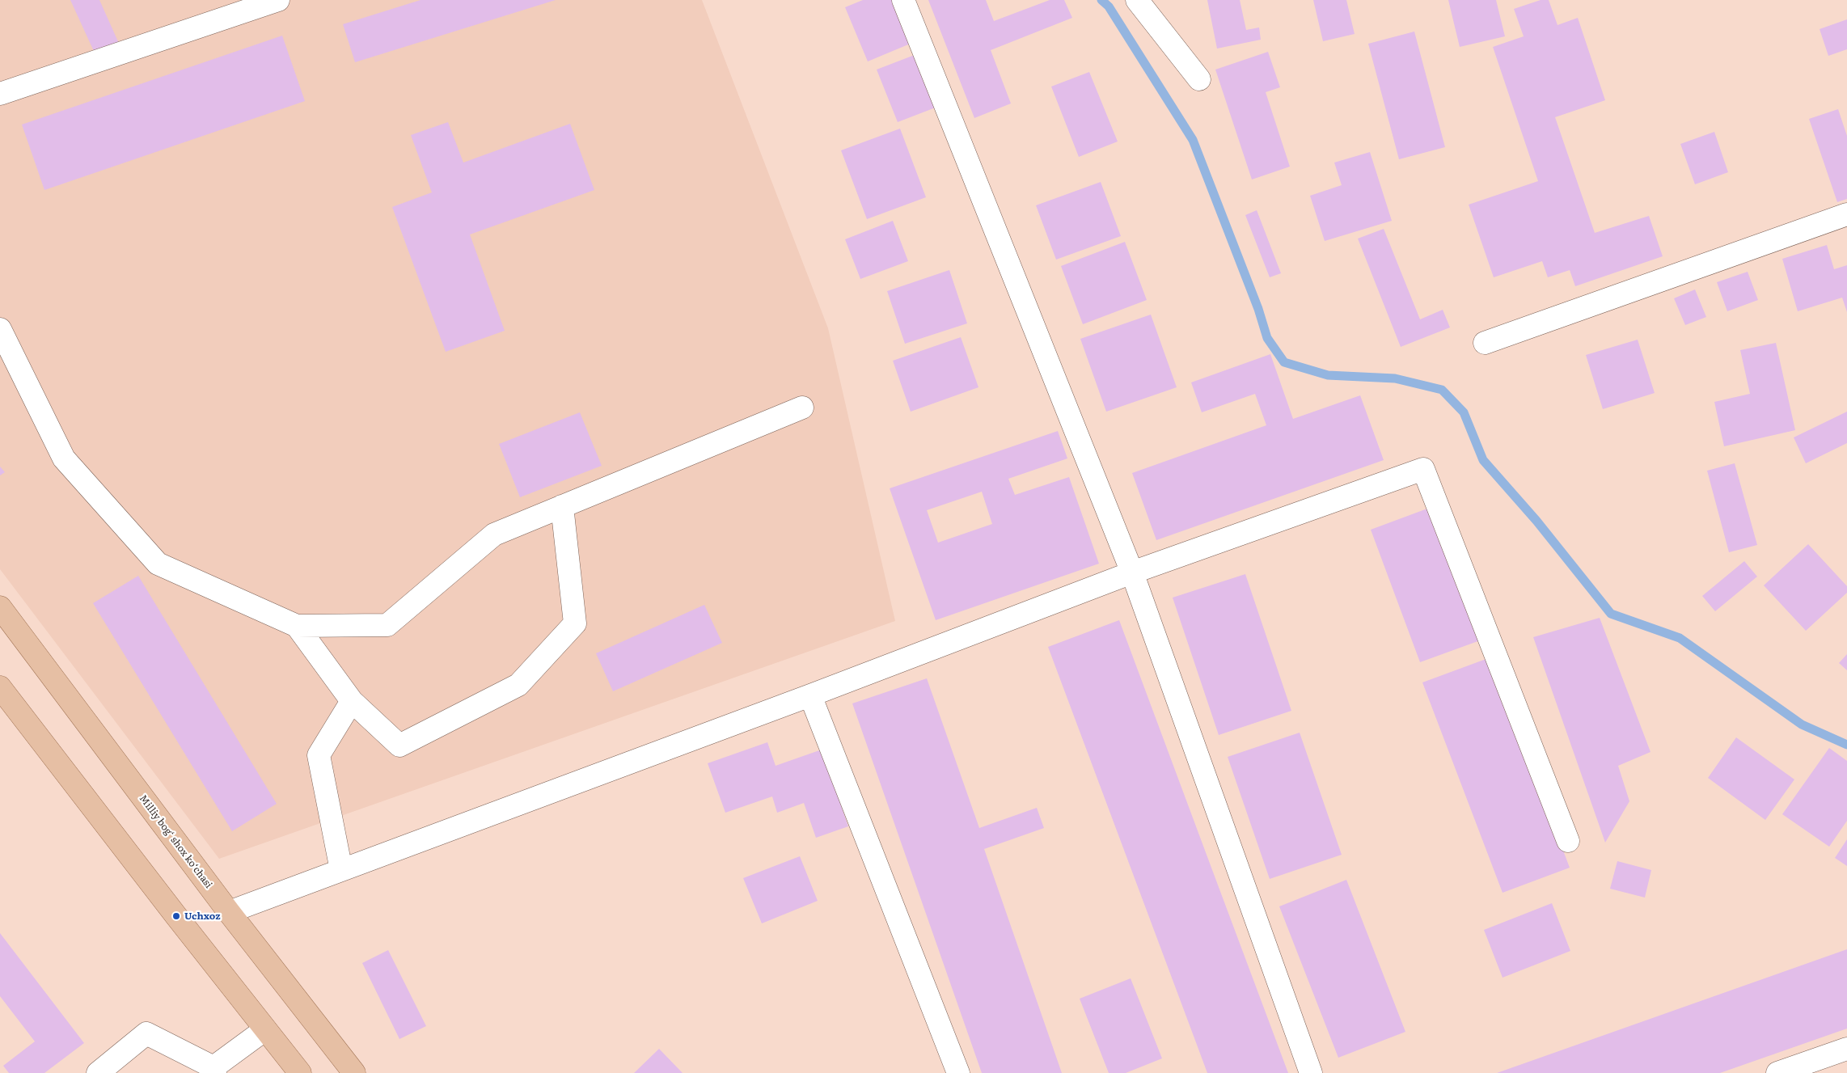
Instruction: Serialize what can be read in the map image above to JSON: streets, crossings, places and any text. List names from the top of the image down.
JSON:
{
  "streets": {
    "main road": ["Milliy bog‘ shox ko‘chasi"]
  },
  "places": ["Uchxoz"]
}
